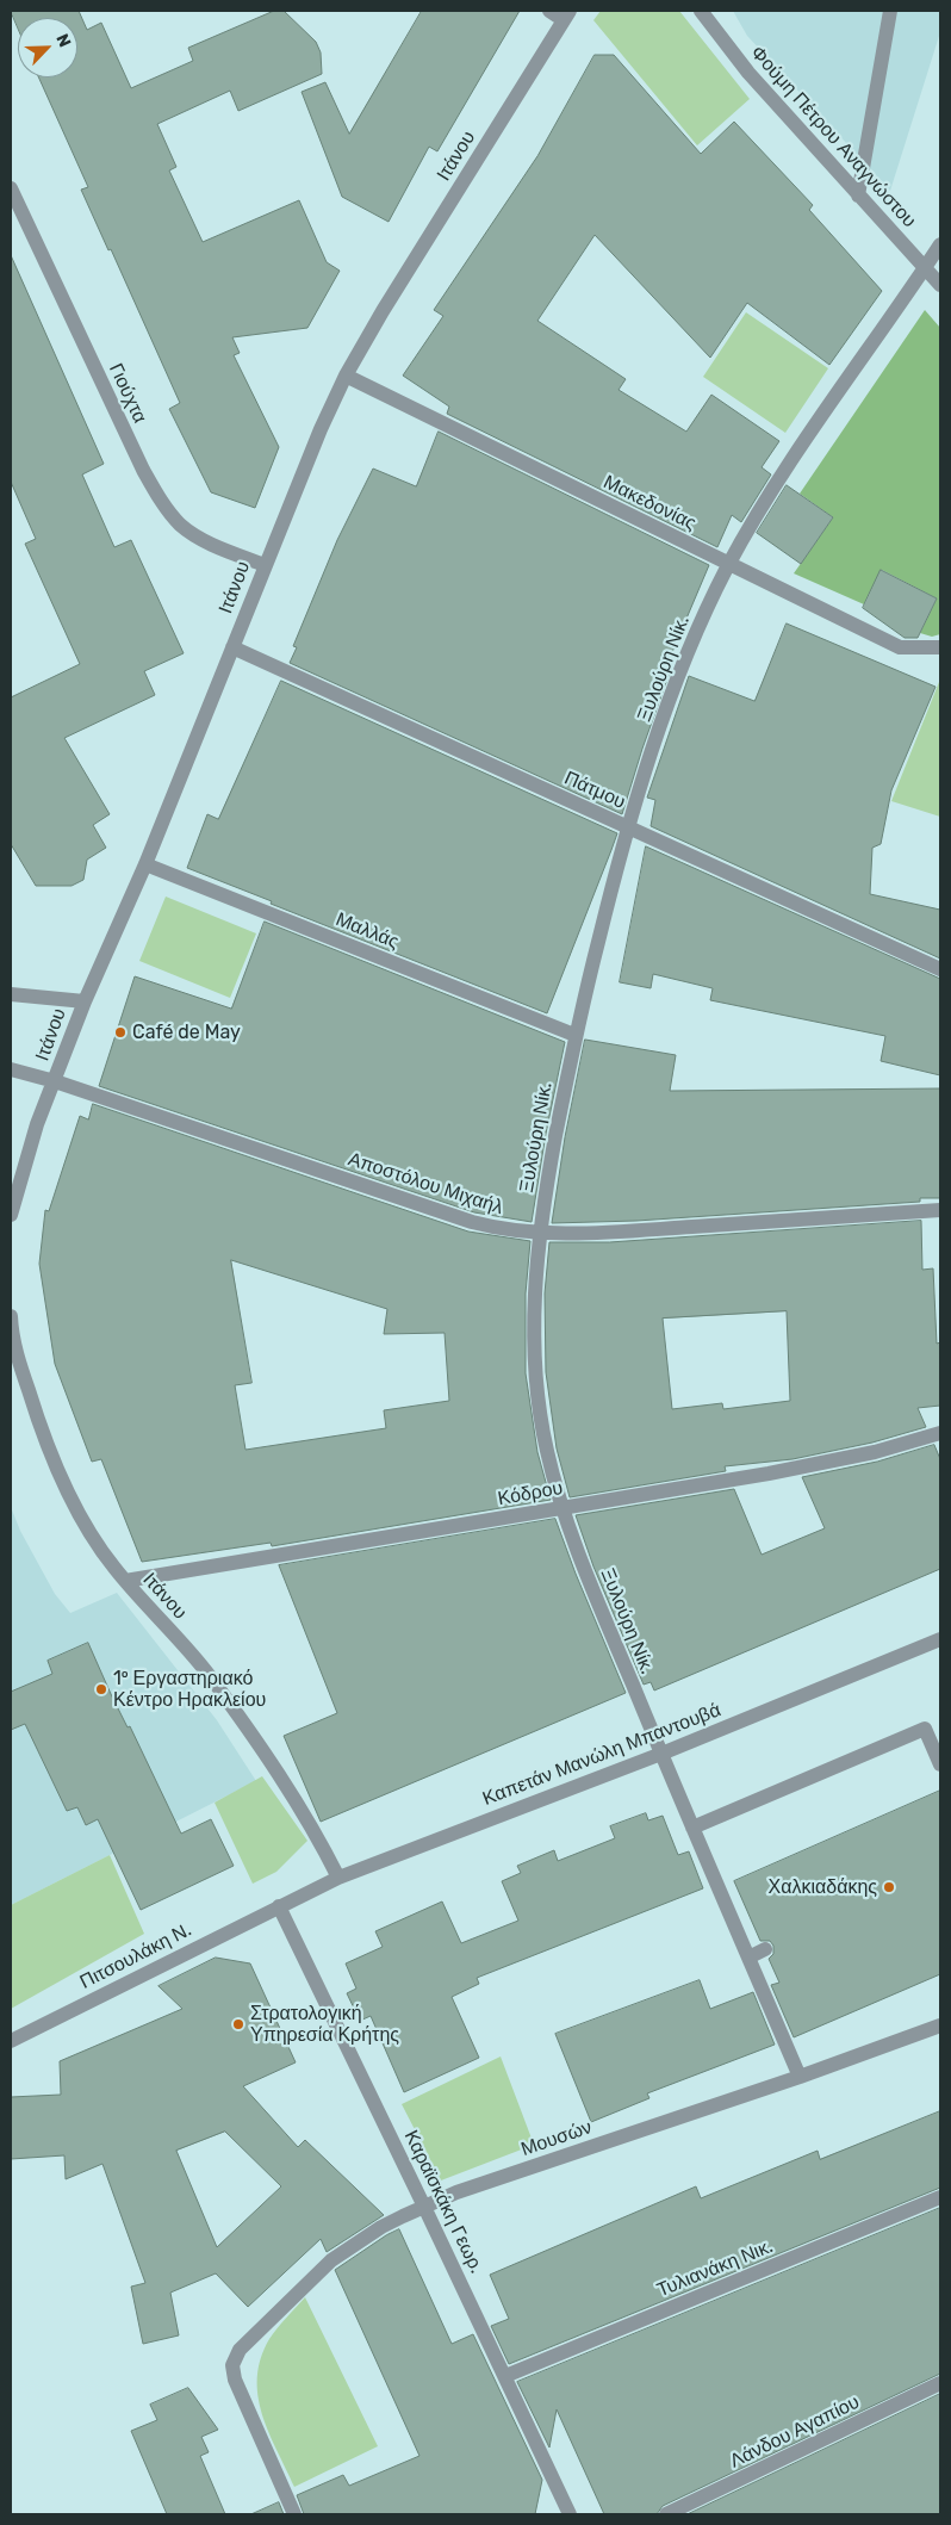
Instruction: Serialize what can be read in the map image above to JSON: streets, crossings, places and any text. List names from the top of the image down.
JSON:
{
  "streets": {
    "street": [
      "Φούμη Πέτρου Αναγνώστου",
      "Ιτάνου",
      "Γιούχτα",
      "Μακεδονίας",
      "Ξυλούρη Νίκ.",
      "Πάτμου",
      "Μαλλάς",
      "Αποστόλου Μιχαήλ",
      "Κόδρου",
      "Καπετάν Μανώλη Μπαντουβά",
      "Πιτσουλάκη Ν.",
      "Μουσών",
      "Καραϊσκάκη Γεωρ.",
      "Τυλιανάκη Νικ.",
      "Λάνδου Αγαπίου"
    ]
  },
  "crossings": [
    ["Φούμη Πέτρου Αναγνώστου", "Ξυλούρη Νίκ."],
    ["Ιτάνου", "Γιούχτα"],
    ["Ιτάνου", "Μακεδονίας"],
    ["Ιτάνου", "Πάτμου"],
    ["Ιτάνου", "Μαλλάς"],
    ["Ιτάνου", "Αποστόλου Μιχαήλ"],
    ["Ιτάνου", "Κόδρου"],
    ["Ιτάνου", "Καπετάν Μανώλη Μπαντουβά"],
    ["Μακεδονίας", "Ξυλούρη Νίκ."],
    ["Ξυλούρη Νίκ.", "Πάτμου"],
    ["Ξυλούρη Νίκ.", "Μαλλάς"],
    ["Ξυλούρη Νίκ.", "Αποστόλου Μιχαήλ"],
    ["Ξυλούρη Νίκ.", "Κόδρου"],
    ["Ξυλούρη Νίκ.", "Καπετάν Μανώλη Μπαντουβά"],
    ["Ξυλούρη Νίκ.", "Μουσών"],
    ["Καπετάν Μανώλη Μπαντουβά", "Πιτσουλάκη Ν."],
    ["Καπετάν Μανώλη Μπαντουβά", "Καραϊσκάκη Γεωρ."],
    ["Πιτσουλάκη Ν.", "Καραϊσκάκη Γεωρ."],
    ["Μουσών", "Καραϊσκάκη Γεωρ."],
    ["Καραϊσκάκη Γεωρ.", "Τυλιανάκη Νικ."]
  ],
  "places": [
    "Café de May",
    "1⁰ Εργαστηριακό Κέντρο Ηρακλείου",
    "Χαλκιαδάκης",
    "Στρατολογική Υπηρεσία Κρήτης"
  ],
  "north": "top right"
}
